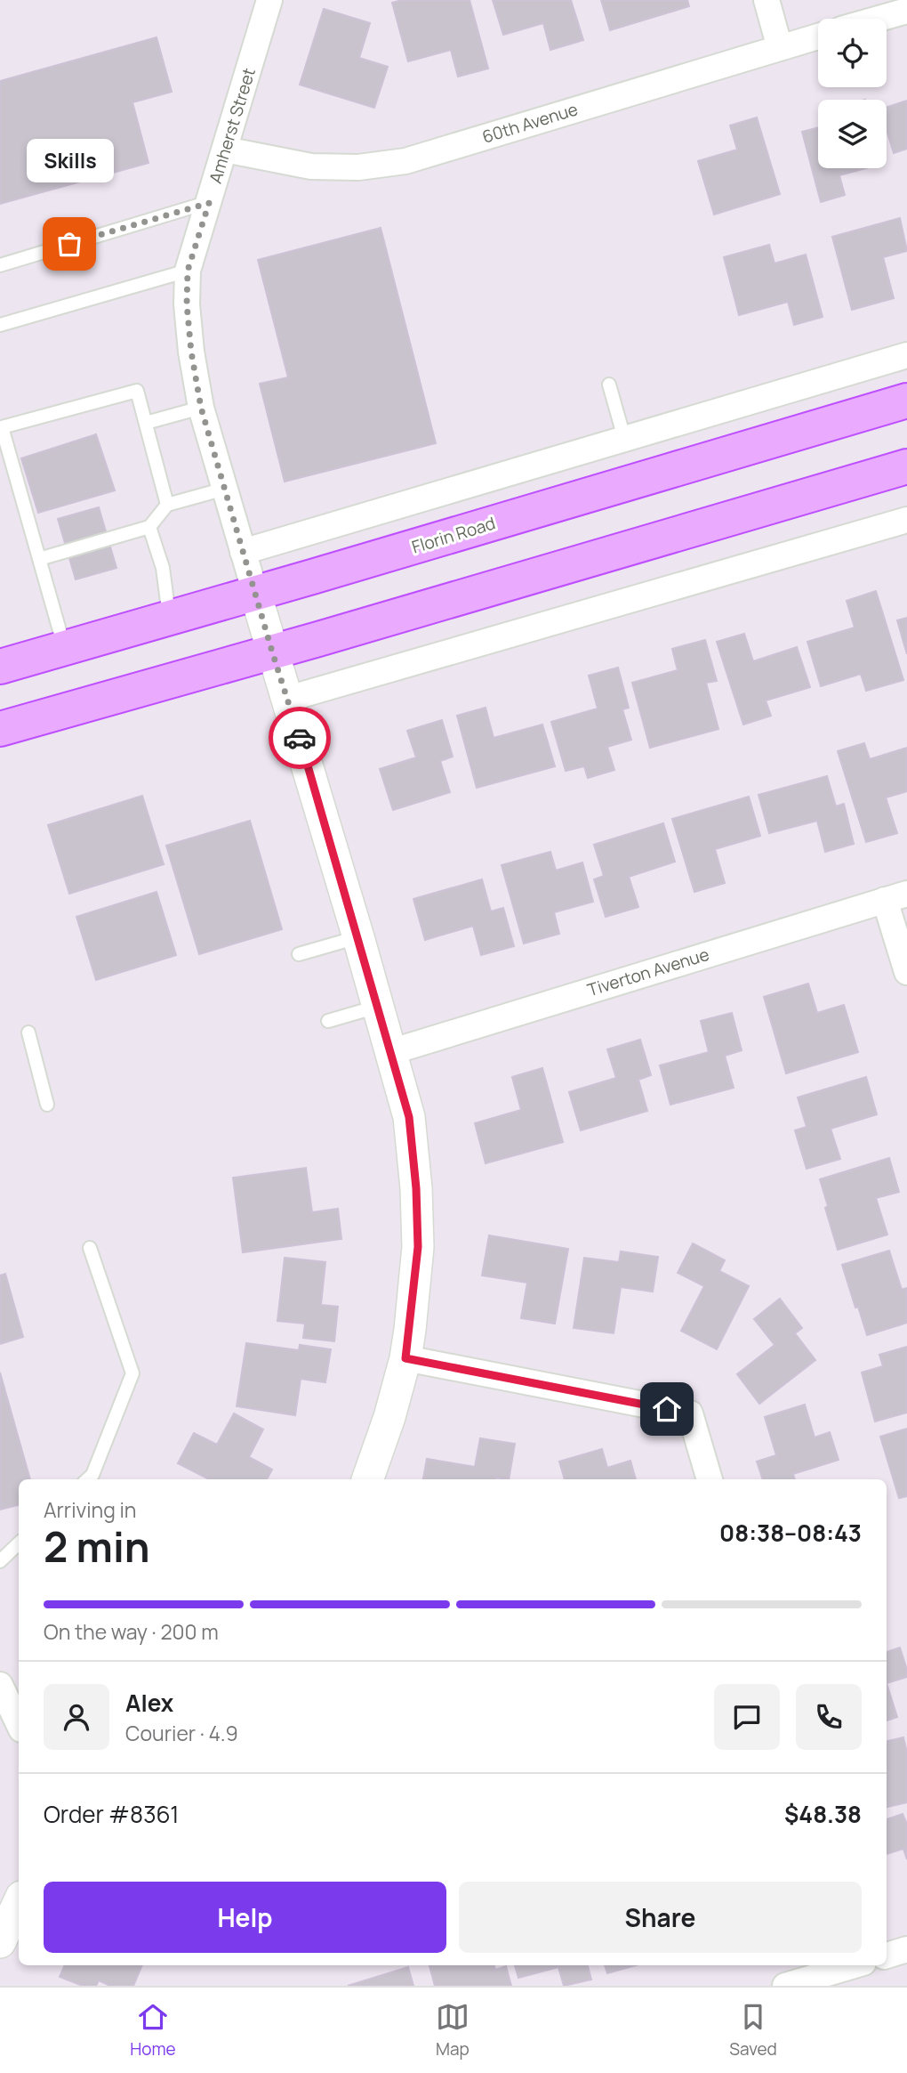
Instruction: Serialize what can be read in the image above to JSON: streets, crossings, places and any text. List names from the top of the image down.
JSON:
{
  "streets": {
    "main road": ["Florin Road"],
    "street": ["60th Avenue", "Amherst Street", "Tiverton Avenue"]
  },
  "crossings": [
    ["60th Avenue", "Amherst Street"],
    ["Amherst Street", "Florin Road"],
    ["Amherst Street", "Tiverton Avenue"]
  ],
  "places": ["Skills"],
  "page": {
    "bubble": "Skills",
    "heading": ["2 min", "Arriving in", "08:38–08:43"],
    "panel": [
      "Alex",
      "Courier · 4.9",
      "Order #8361",
      "$48.38"
    ],
    "bar": "On the way · 200 m",
    "buttons": ["Help", "Share"],
    "tabs": ["Home", "Map", "Saved"]
  }
}
